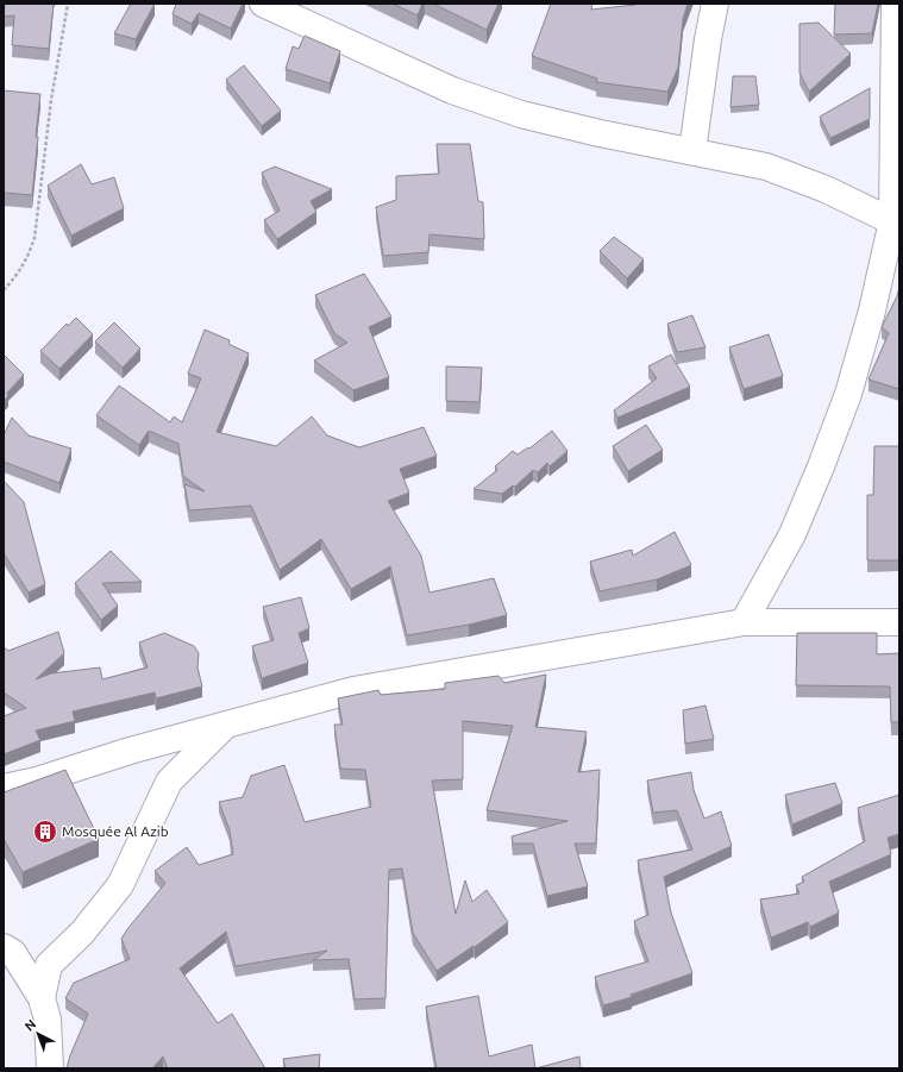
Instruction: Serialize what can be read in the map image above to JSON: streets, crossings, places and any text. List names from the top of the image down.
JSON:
{
  "places": {
    "building": ["Mosquée Al Azib"]
  },
  "north": "top left"
}
